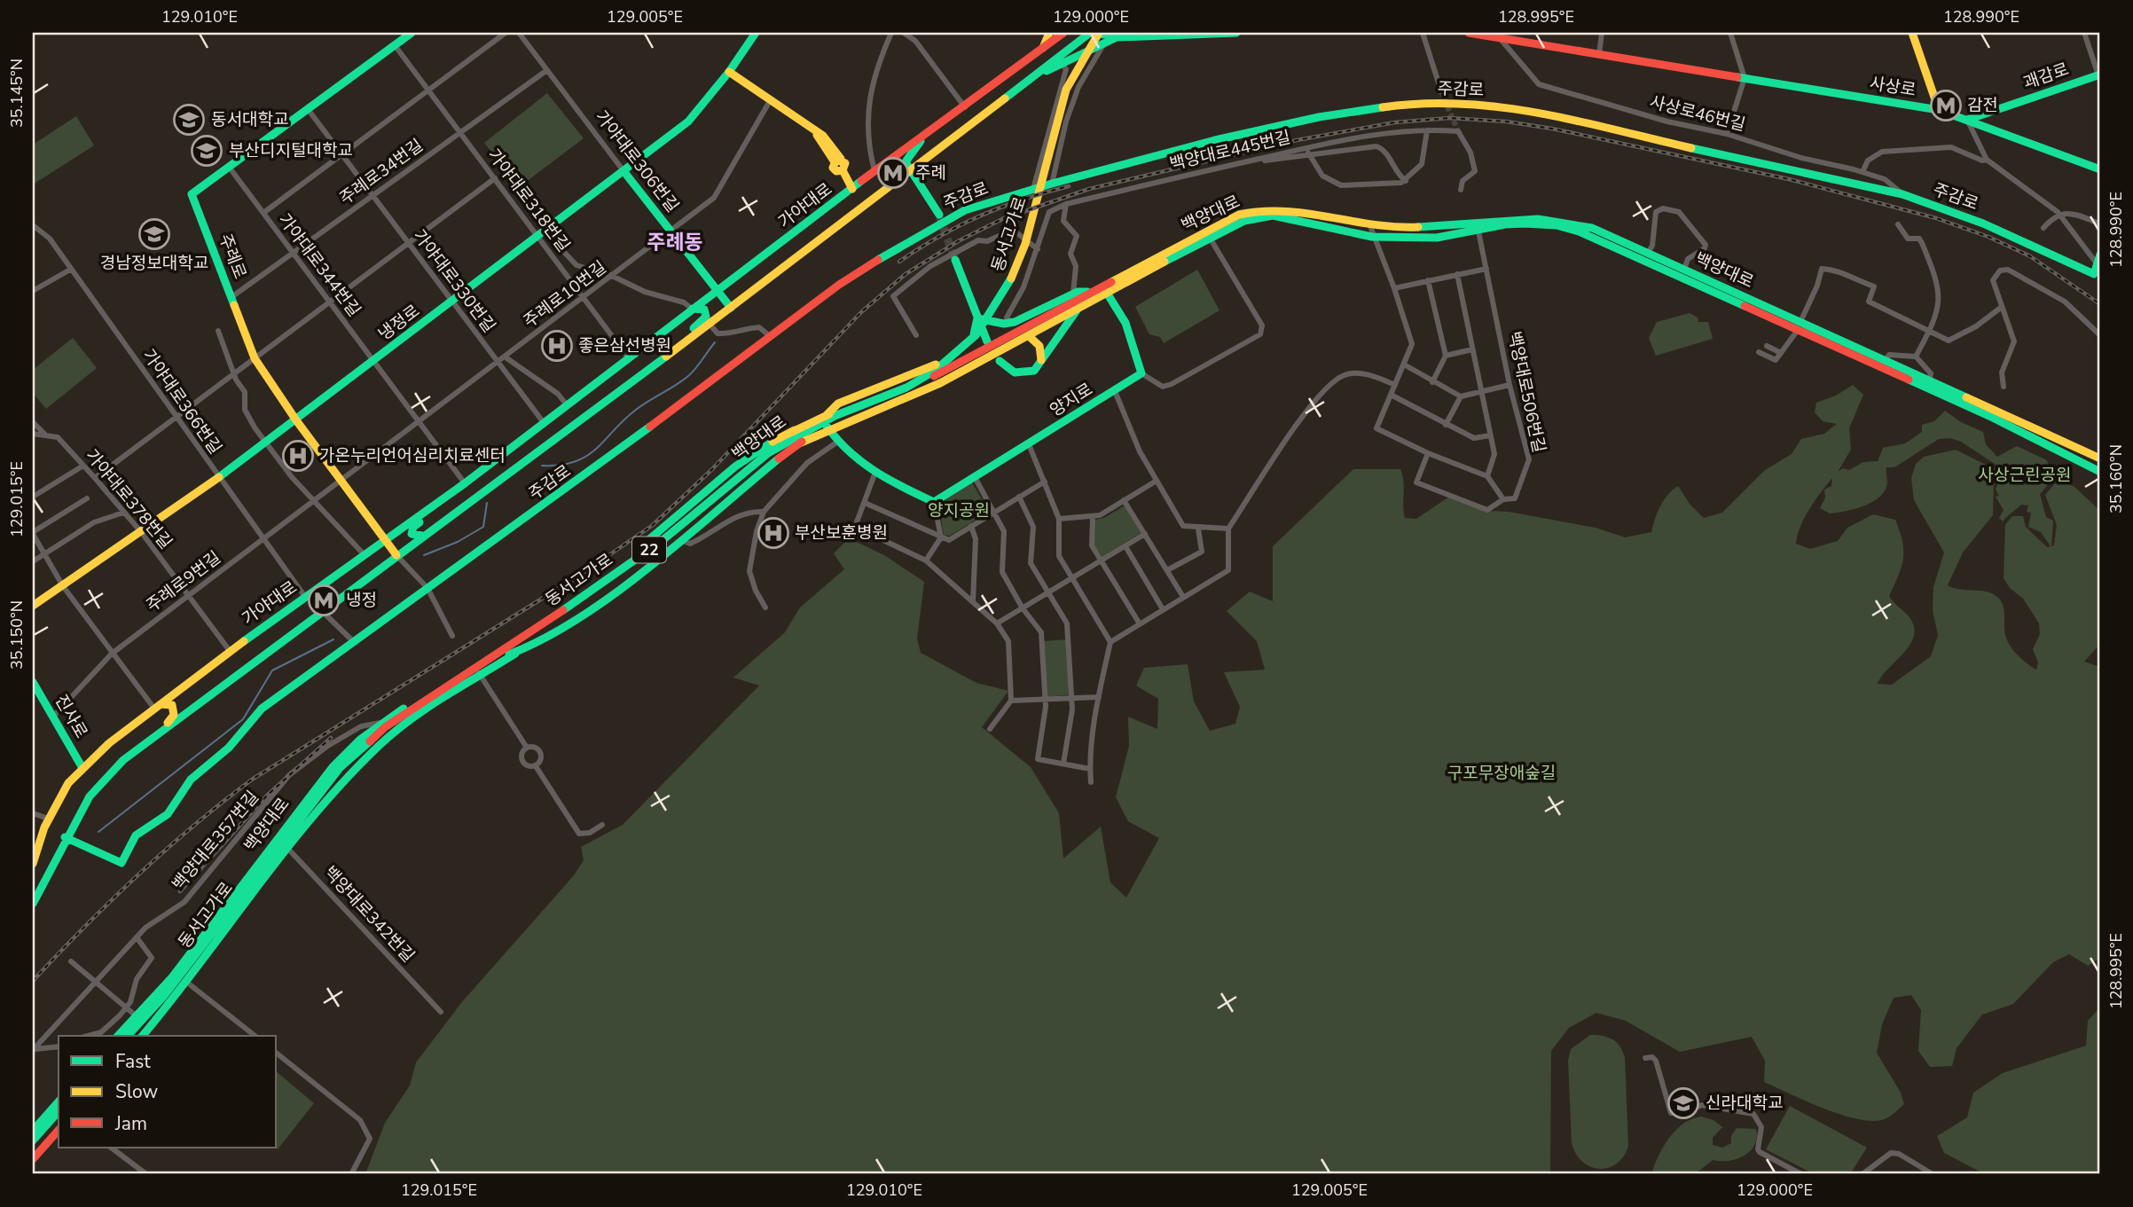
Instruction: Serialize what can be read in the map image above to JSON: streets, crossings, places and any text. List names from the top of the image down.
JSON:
{
  "streets": {
    "main road": [
      "괘감로",
      "사상로",
      "주감로",
      "가야대로306번길",
      "가야대로",
      "백양대로",
      "동서고가로",
      "주례로",
      "냉정로",
      "양지로",
      "22",
      "진사로"
    ],
    "street": [
      "사상로46번길",
      "백양대로445번길",
      "주례로34번길",
      "가야대로318번길",
      "가야대로344번길",
      "가야대로330번길",
      "주례로10번길",
      "백양대로506번길",
      "가야대로366번길",
      "가야대로378번길",
      "주례로9번길",
      "백양대로357번길",
      "백양대로342번길"
    ]
  },
  "crossings": [
    ["괘감로", "사상로"],
    ["사상로", "사상로46번길"],
    ["주감로", "사상로46번길"],
    ["가야대로306번길", "주례로34번길"],
    ["가야대로306번길", "가야대로"],
    ["가야대로306번길", "주례로10번길"],
    ["가야대로306번길", "냉정로"],
    ["주례로34번길", "가야대로318번길"],
    ["주례로34번길", "주례로"],
    ["주례로34번길", "가야대로344번길"],
    ["주례로34번길", "가야대로330번길"],
    ["가야대로318번길", "가야대로"],
    ["가야대로318번길", "주례로"],
    ["가야대로318번길", "주례로10번길"],
    ["가야대로318번길", "냉정로"],
    ["가야대로", "주례로"],
    ["가야대로", "가야대로344번길"],
    ["가야대로", "가야대로330번길"],
    ["가야대로", "가야대로366번길"],
    ["가야대로", "가야대로378번길"],
    ["가야대로", "진사로"],
    ["백양대로", "백양대로506번길"],
    ["백양대로", "양지로"],
    ["백양대로", "백양대로357번길"],
    ["백양대로", "백양대로342번길"],
    ["주례로", "가야대로344번길"],
    ["주례로", "가야대로330번길"],
    ["주례로", "주례로10번길"],
    ["주례로", "냉정로"],
    ["주례로", "주례로9번길"],
    ["가야대로344번길", "가야대로330번길"],
    ["가야대로344번길", "주례로10번길"],
    ["가야대로344번길", "냉정로"],
    ["가야대로330번길", "주례로10번길"],
    ["가야대로330번길", "냉정로"],
    ["주례로10번길", "주례로9번길"],
    ["냉정로", "가야대로366번길"],
    ["냉정로", "가야대로378번길"],
    ["가야대로366번길", "주례로9번길"],
    ["가야대로378번길", "주례로9번길"],
    ["주례로9번길", "진사로"]
  ],
  "districts": ["주례동"],
  "parks": ["사상근린공원", "양지공원", "구포무장애숲길"],
  "places": {
    "metro station": ["감전", "주례", "냉정"],
    "school or university": [
      "동서대학교",
      "부산디지털대학교",
      "경남정보대학교",
      "신라대학교"
    ],
    "hospital": ["좋은삼선병원", "가온누리언어심리치료센터", "부산보훈병원"]
  },
  "legend": ["Fast", "Slow", "Jam"],
  "coordinates": [
    "129.010°E",
    "129.005°E",
    "129.000°E",
    "128.995°E",
    "128.990°E",
    "35.145°N",
    "35.160°N",
    "129.015°E",
    "35.150°N"
  ]
}
